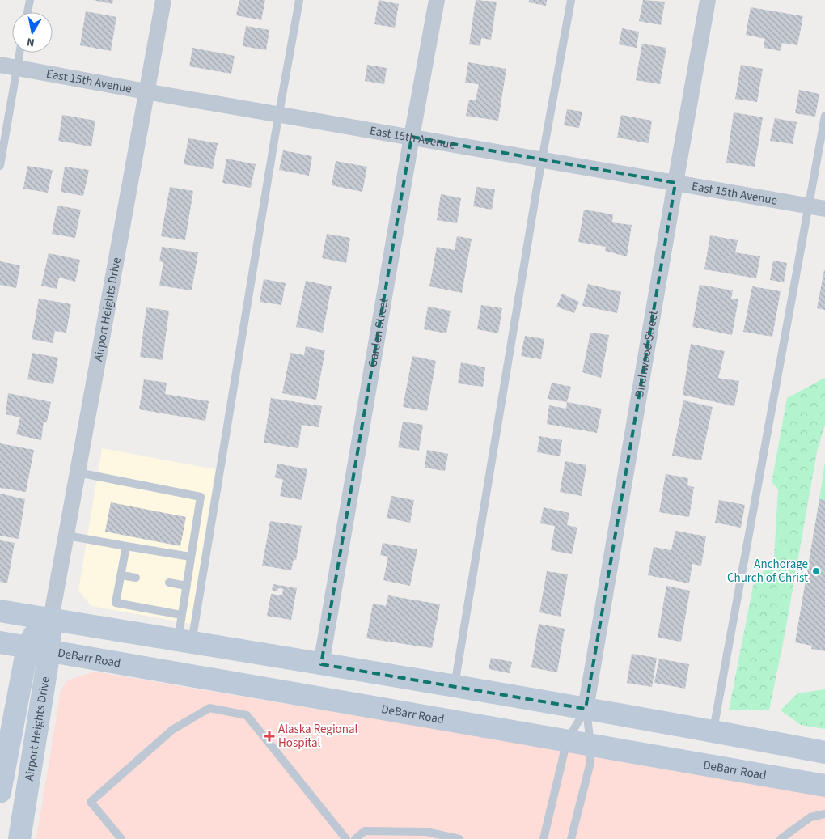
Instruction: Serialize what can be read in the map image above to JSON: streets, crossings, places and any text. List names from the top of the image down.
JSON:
{
  "streets": {
    "main road": ["Airport Heights Drive", "DeBarr Road"],
    "street": ["East 15th Avenue", "Garden Street", "Birchwood Street"]
  },
  "crossings": [
    ["East 15th Avenue", "Airport Heights Drive"],
    ["East 15th Avenue", "Garden Street"],
    ["East 15th Avenue", "Birchwood Street"],
    ["Airport Heights Drive", "DeBarr Road"]
  ],
  "places": {
    "other": ["Anchorage Church of Christ"],
    "health": ["Alaska Regional Hospital"]
  },
  "north": "bottom"
}
